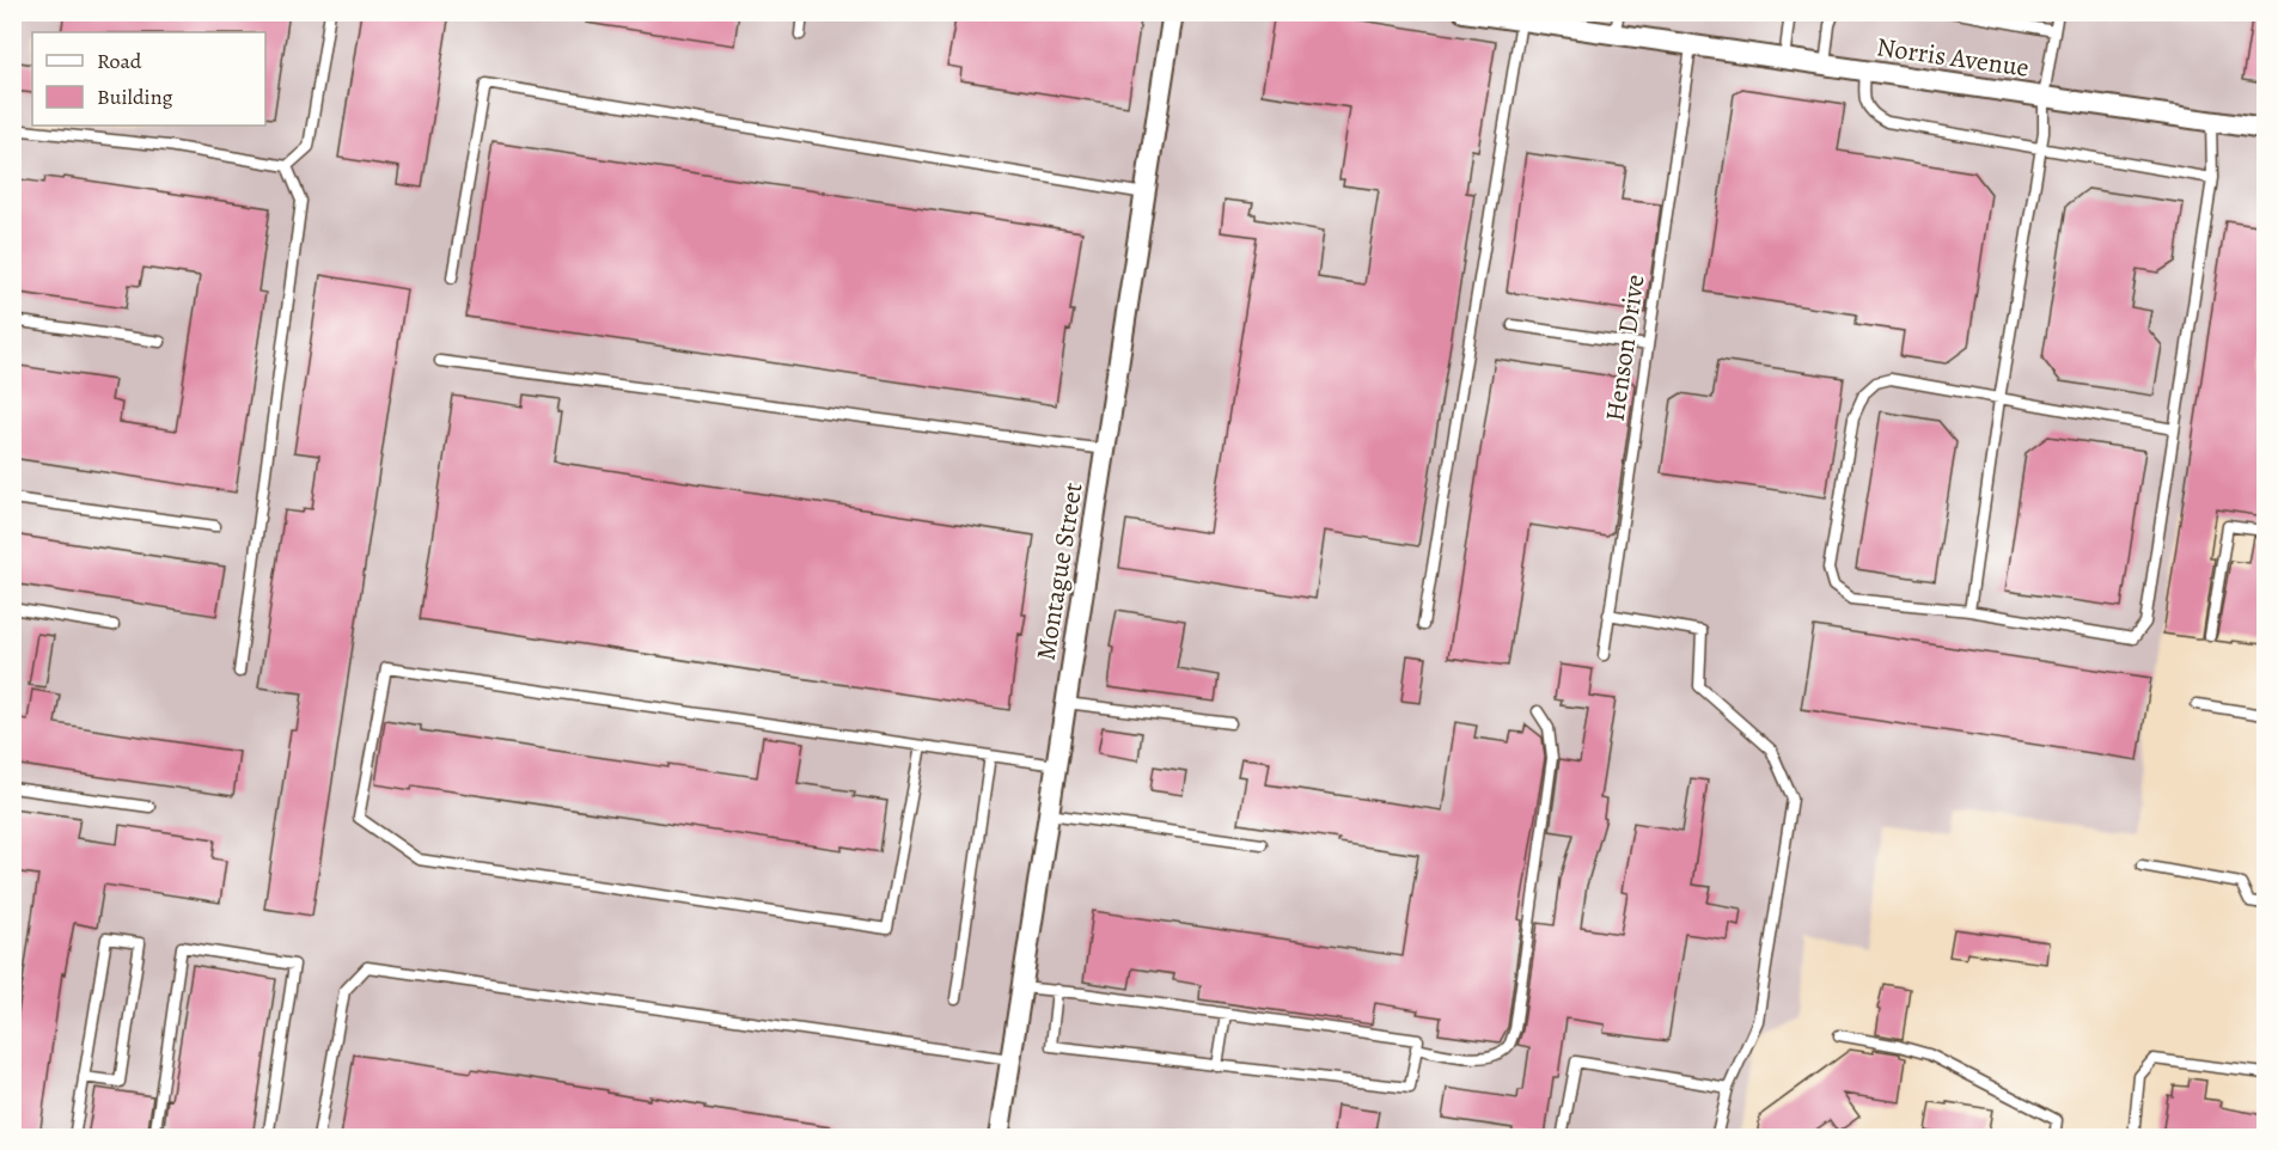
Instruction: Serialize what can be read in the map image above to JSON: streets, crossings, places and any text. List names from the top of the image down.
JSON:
{
  "streets": {
    "street": ["Norris Avenue", "Montague Street"],
    "lane": ["Henson Drive"]
  },
  "crossings": [
    ["Norris Avenue", "Henson Drive"]
  ],
  "legend": ["Road", "Building"]
}
